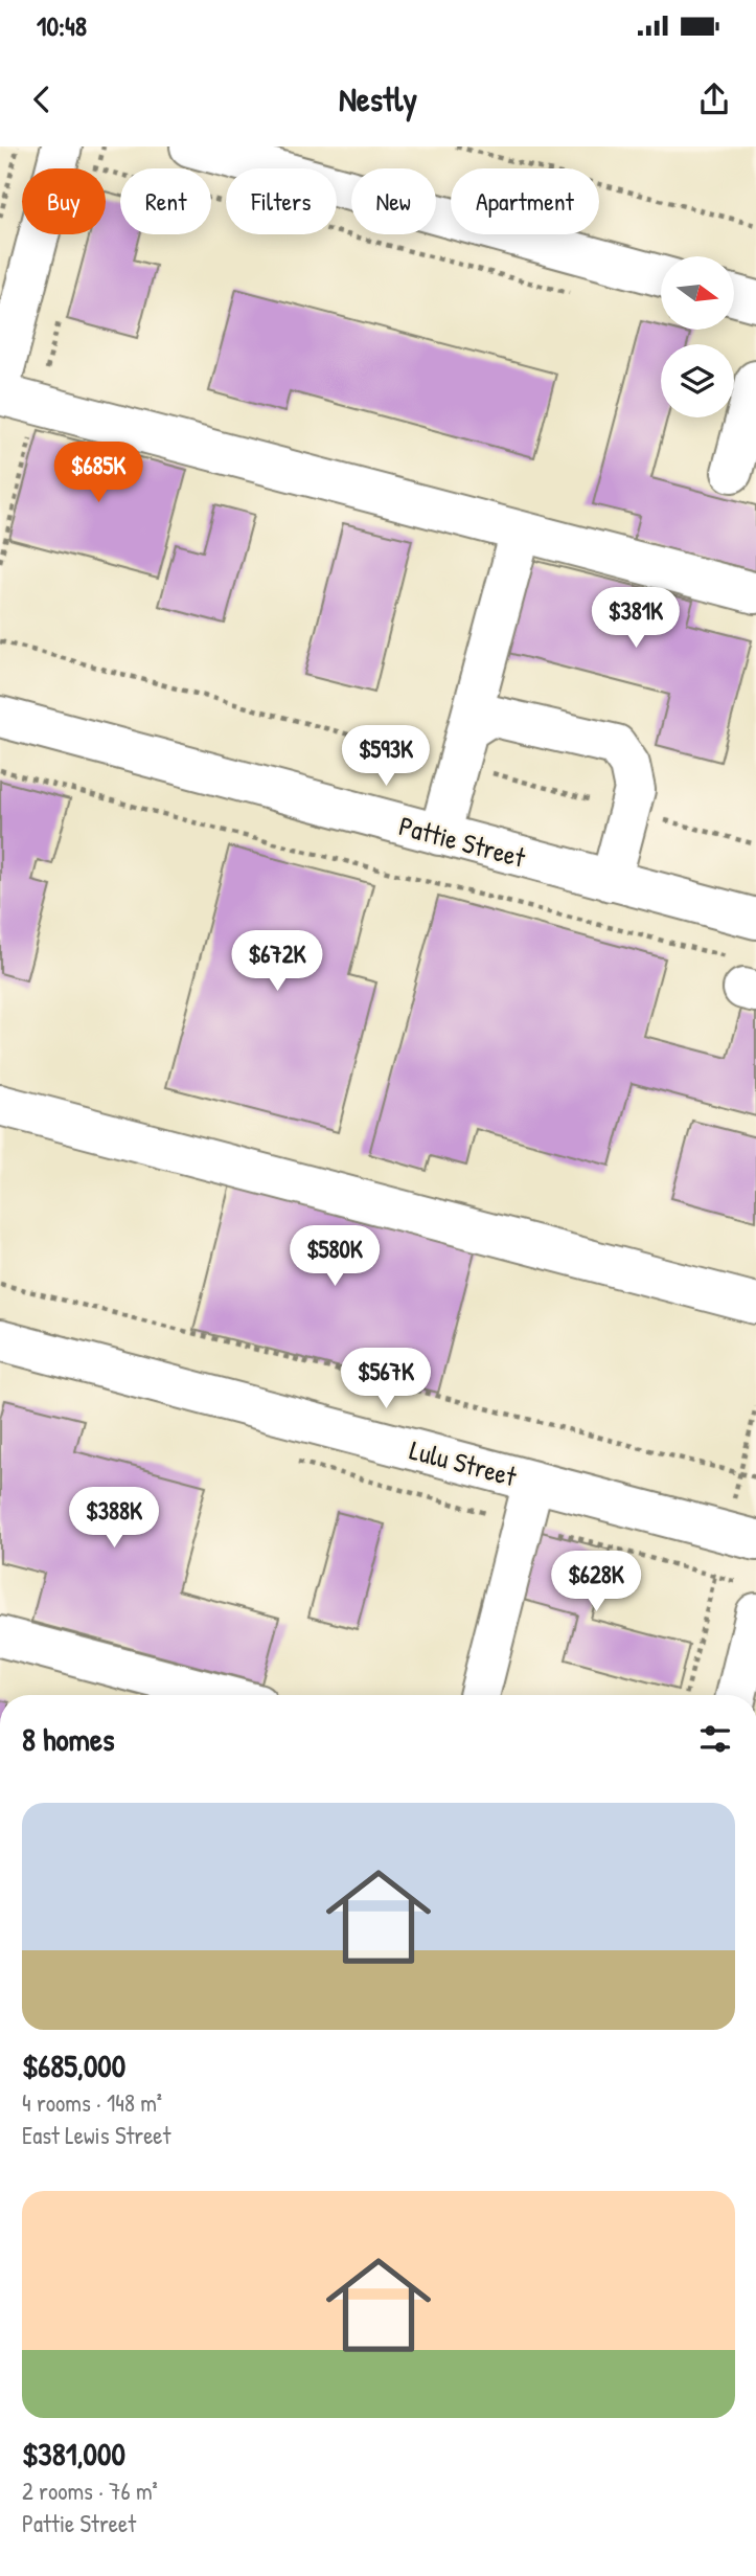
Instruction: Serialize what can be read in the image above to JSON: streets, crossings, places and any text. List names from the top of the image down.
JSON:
{
  "streets": {
    "street": ["Pattie Street", "Lulu Street"]
  },
  "north": "right",
  "page": {
    "status": "10:48",
    "header": "Nestly",
    "chip": [
      "Buy",
      "Rent",
      "Filters",
      "New",
      "Apartment"
    ],
    "price": [
      "$685K",
      "$381K",
      "$593K",
      "$672K",
      "$580K",
      "$567K",
      "$388K",
      "$628K"
    ],
    "heading": "8 homes",
    "list": [
      {
        "name": "$685,000",
        "note": "4 rooms · 148 m² · East Lewis Street"
      },
      {
        "name": "$381,000",
        "note": "2 rooms · 76 m² · Pattie Street"
      }
    ]
  }
}
